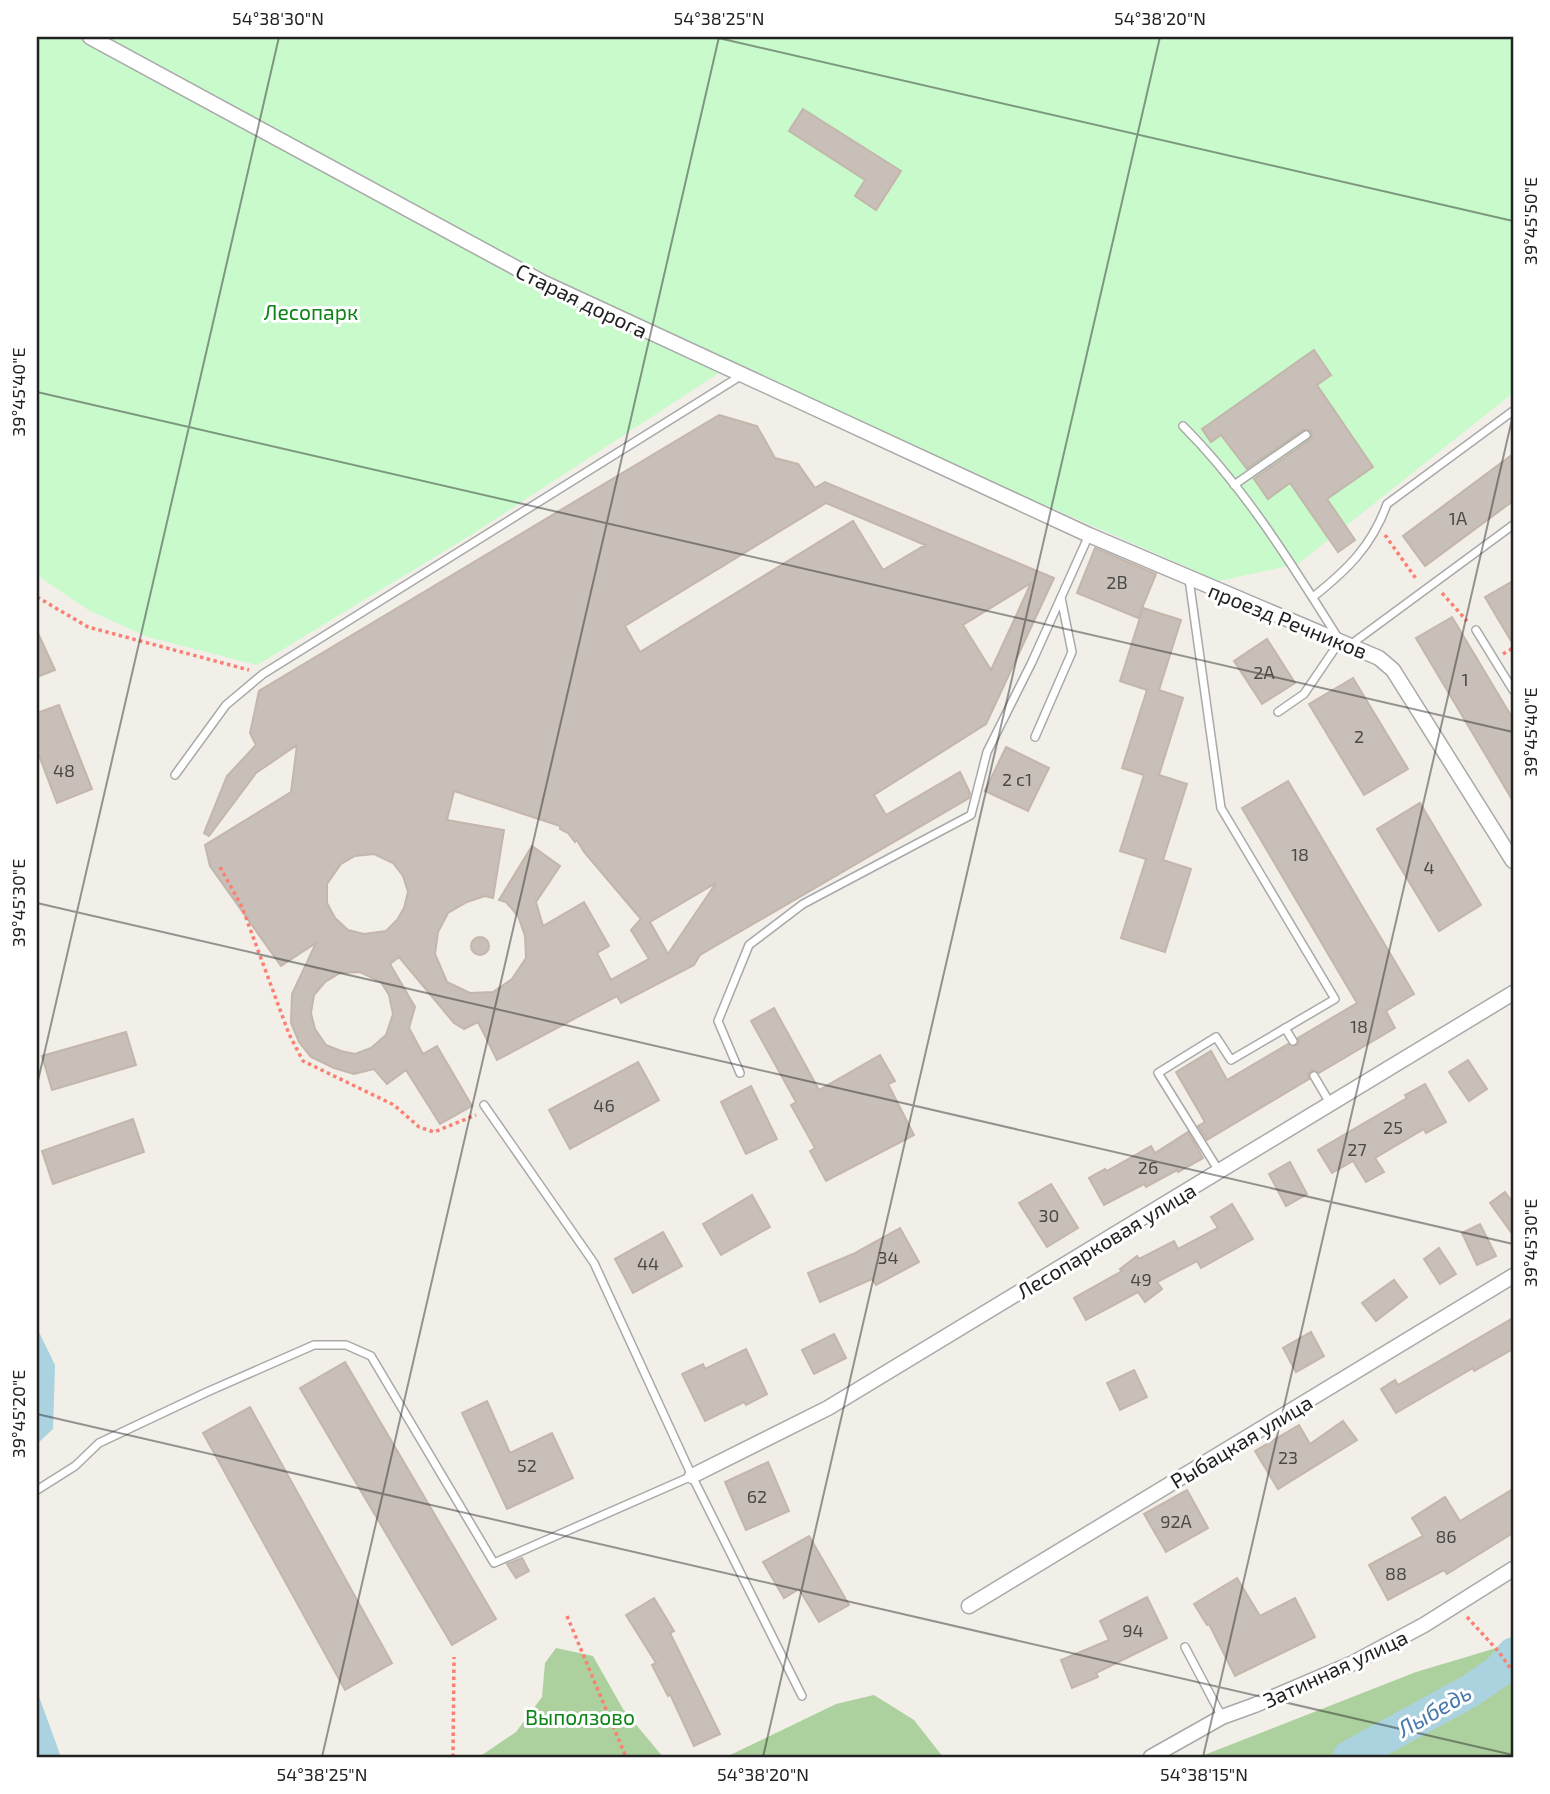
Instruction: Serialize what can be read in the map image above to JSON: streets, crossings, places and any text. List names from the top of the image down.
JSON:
{
  "streets": {
    "street": [
      "Старая дорога",
      "проезд Речников",
      "Лесопарковая улица",
      "Рыбацкая улица",
      "Затинная улица"
    ]
  },
  "crossings": [
    ["Старая дорога", "проезд Речников"]
  ],
  "water": ["Лыбедь"],
  "parks": ["Лесопарк", "Выползово"],
  "house_numbers": [
    "1А",
    "2В",
    "2А",
    "1",
    "2",
    "48",
    "2 с1",
    "18",
    "4",
    "18",
    "46",
    "25",
    "27",
    "26",
    "30",
    "34",
    "44",
    "49",
    "23",
    "52",
    "62",
    "92А",
    "86",
    "88",
    "94"
  ],
  "coordinates": [
    "54°38'30\"N",
    "54°38'25\"N",
    "54°38'20\"N",
    "39°45'50\"E",
    "39°45'40\"E",
    "39°45'30\"E",
    "39°45'20\"E",
    "54°38'15\"N"
  ]
}
